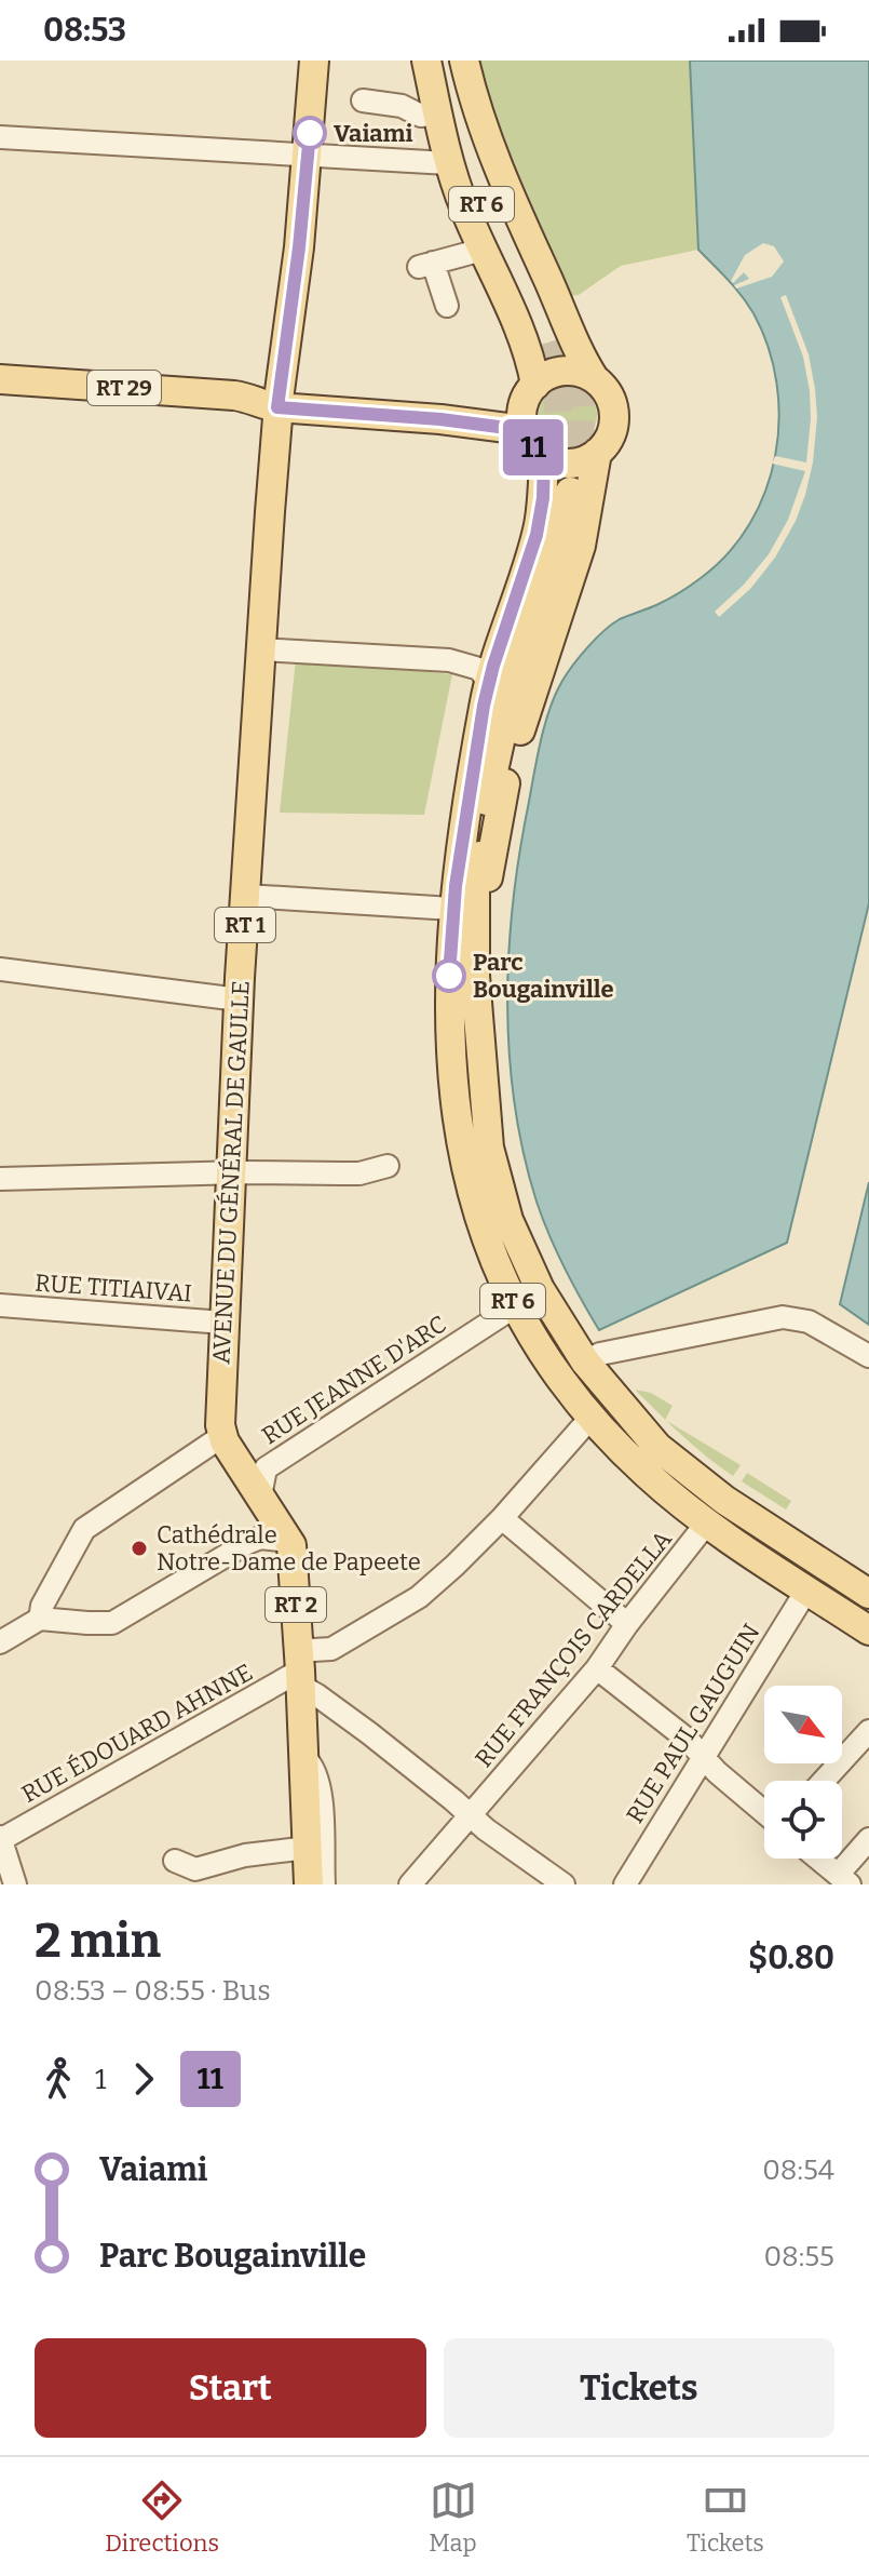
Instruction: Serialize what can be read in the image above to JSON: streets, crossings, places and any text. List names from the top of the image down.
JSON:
{
  "streets": {
    "main road": [
      "RT 6",
      "RT 29",
      "RT 1",
      "AVENUE DU GÉNÉRAL DE GAULLE",
      "RT 2"
    ],
    "street": [
      "RUE TITIAIVAI",
      "RUE JEANNE D'ARC",
      "RUE FRANÇOIS CARDELLA",
      "RUE PAUL GAUGUIN",
      "RUE ÉDOUARD AHNNE"
    ]
  },
  "crossings": [
    ["RT 6", "RUE JEANNE D'ARC"],
    ["RT 6", "RUE FRANÇOIS CARDELLA"],
    ["RT 6", "RUE PAUL GAUGUIN"],
    ["RT 29", "RT 1"],
    ["RT 29", "AVENUE DU GÉNÉRAL DE GAULLE"],
    ["RT 1", "AVENUE DU GÉNÉRAL DE GAULLE"],
    ["AVENUE DU GÉNÉRAL DE GAULLE", "RUE TITIAIVAI"],
    ["AVENUE DU GÉNÉRAL DE GAULLE", "RUE JEANNE D'ARC"],
    ["AVENUE DU GÉNÉRAL DE GAULLE", "RT 2"],
    ["RUE JEANNE D'ARC", "RT 2"],
    ["RT 2", "RUE ÉDOUARD AHNNE"]
  ],
  "places": ["Vaiami", "Parc Bougainville", "Cathédrale Notre-Dame de Papeete"],
  "lines": ["bus line 11"],
  "north": "bottom right",
  "page": {
    "status": "08:53",
    "on_map": "11",
    "heading": ["2 min", "08:53 – 08:55 · Bus", "$0.80"],
    "legs": ["1", "11"],
    "list": [
      {
        "name": "Vaiami",
        "value": "08:54"
      },
      {
        "name": "Parc Bougainville",
        "value": "08:55"
      }
    ],
    "buttons": ["Start", "Tickets"],
    "tabs": ["Directions", "Map", "Tickets"]
  }
}
